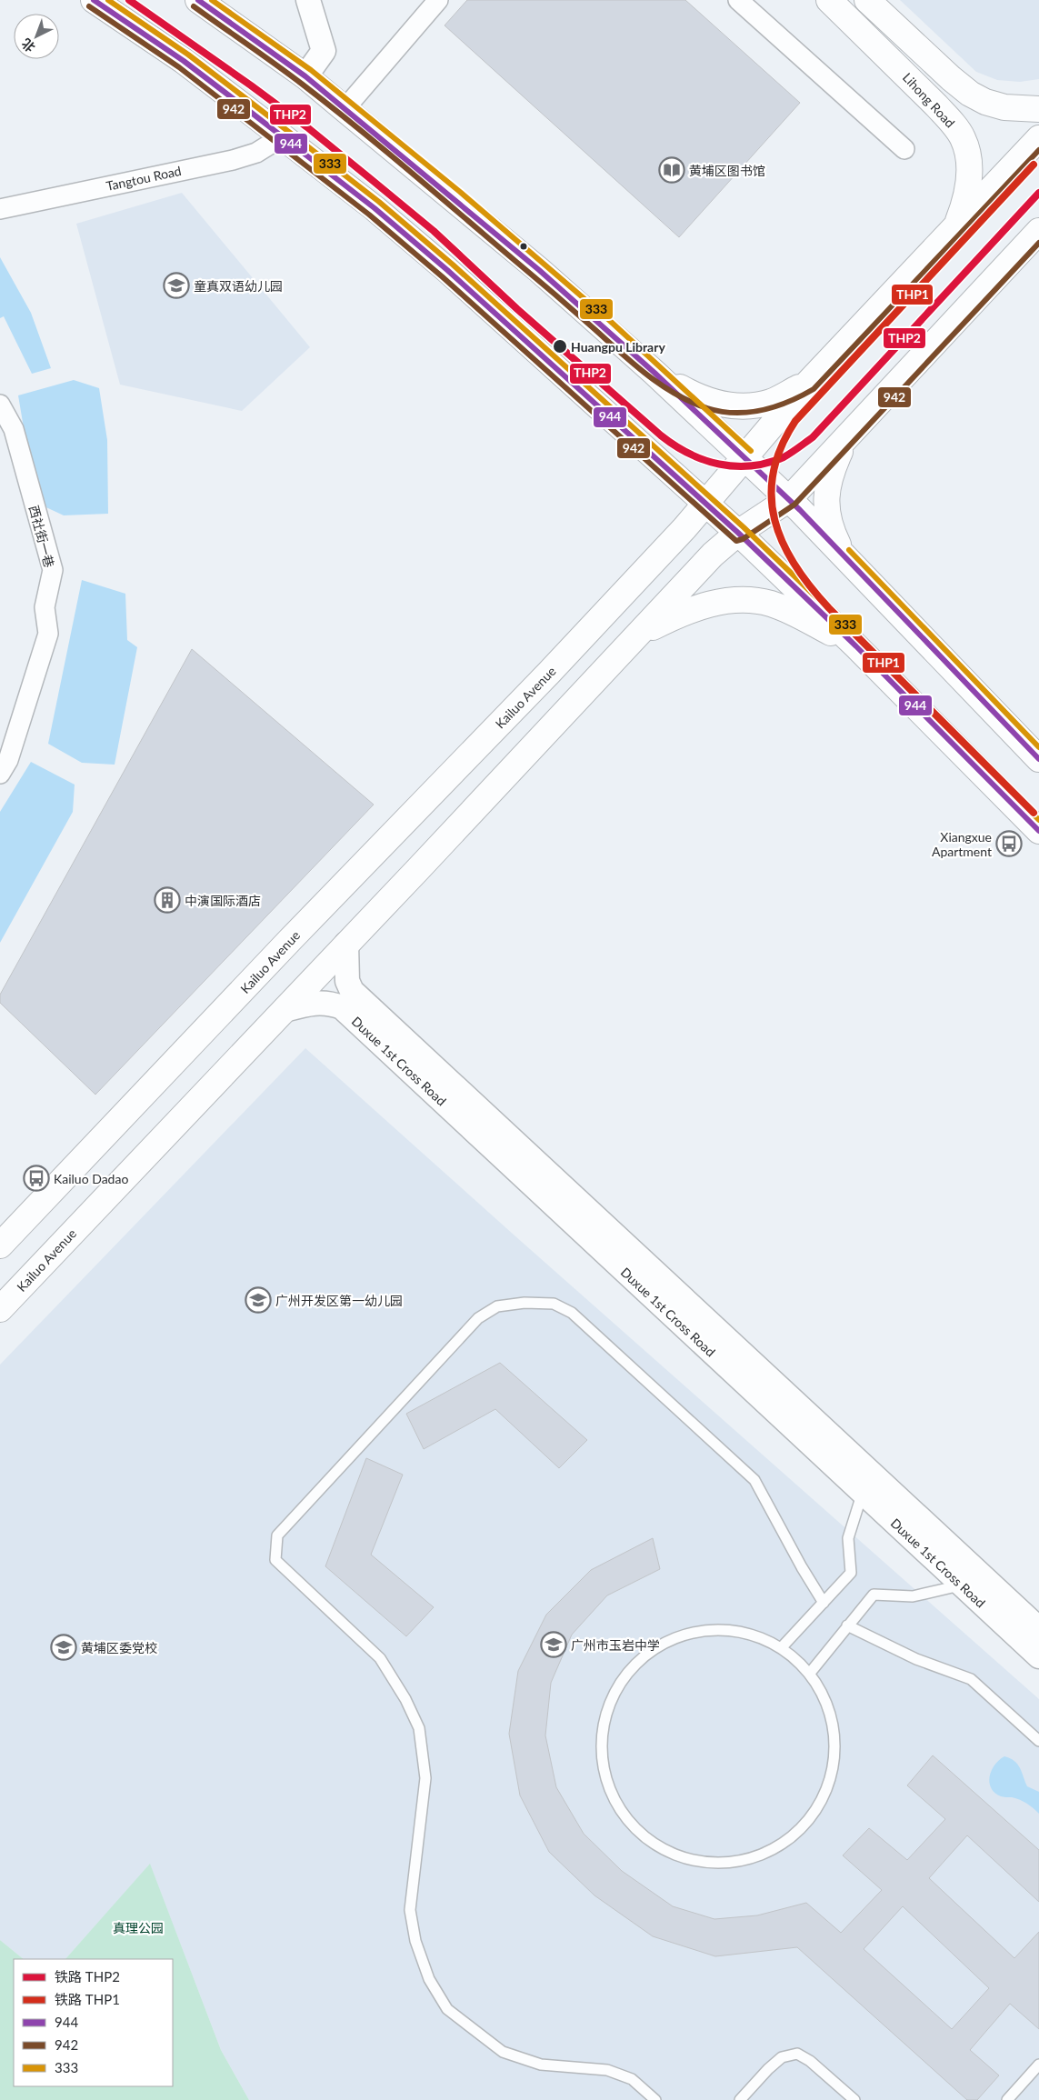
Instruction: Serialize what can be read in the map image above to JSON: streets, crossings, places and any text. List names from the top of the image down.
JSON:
{
  "streets": {
    "main road": ["Lihong Road", "Kailuo Avenue"],
    "street": ["Tangtou Road", "西社街一巷", "Duxue 1st Cross Road"]
  },
  "crossings": [
    ["Lihong Road", "Kailuo Avenue"],
    ["Kailuo Avenue", "Duxue 1st Cross Road"]
  ],
  "parks": ["真理公园"],
  "places": {
    "library": ["黄埔区图书馆"],
    "school or university": [
      "童真双语幼儿园",
      "广州开发区第一幼儿园",
      "广州市玉岩中学",
      "黄埔区委党校"
    ],
    "other": ["Huangpu Library"],
    "bus stop": ["Xiangxue Apartment", "Kailuo Dadao"],
    "building": ["中演国际酒店"]
  },
  "lines": [
    "rail line THP2",
    "transit line 944",
    "transit line 333",
    "transit line 942",
    "rail line THP1"
  ],
  "legend": [
    "铁路 THP2",
    "铁路 THP1",
    "944",
    "942",
    "333"
  ],
  "north": "bottom left"
}
